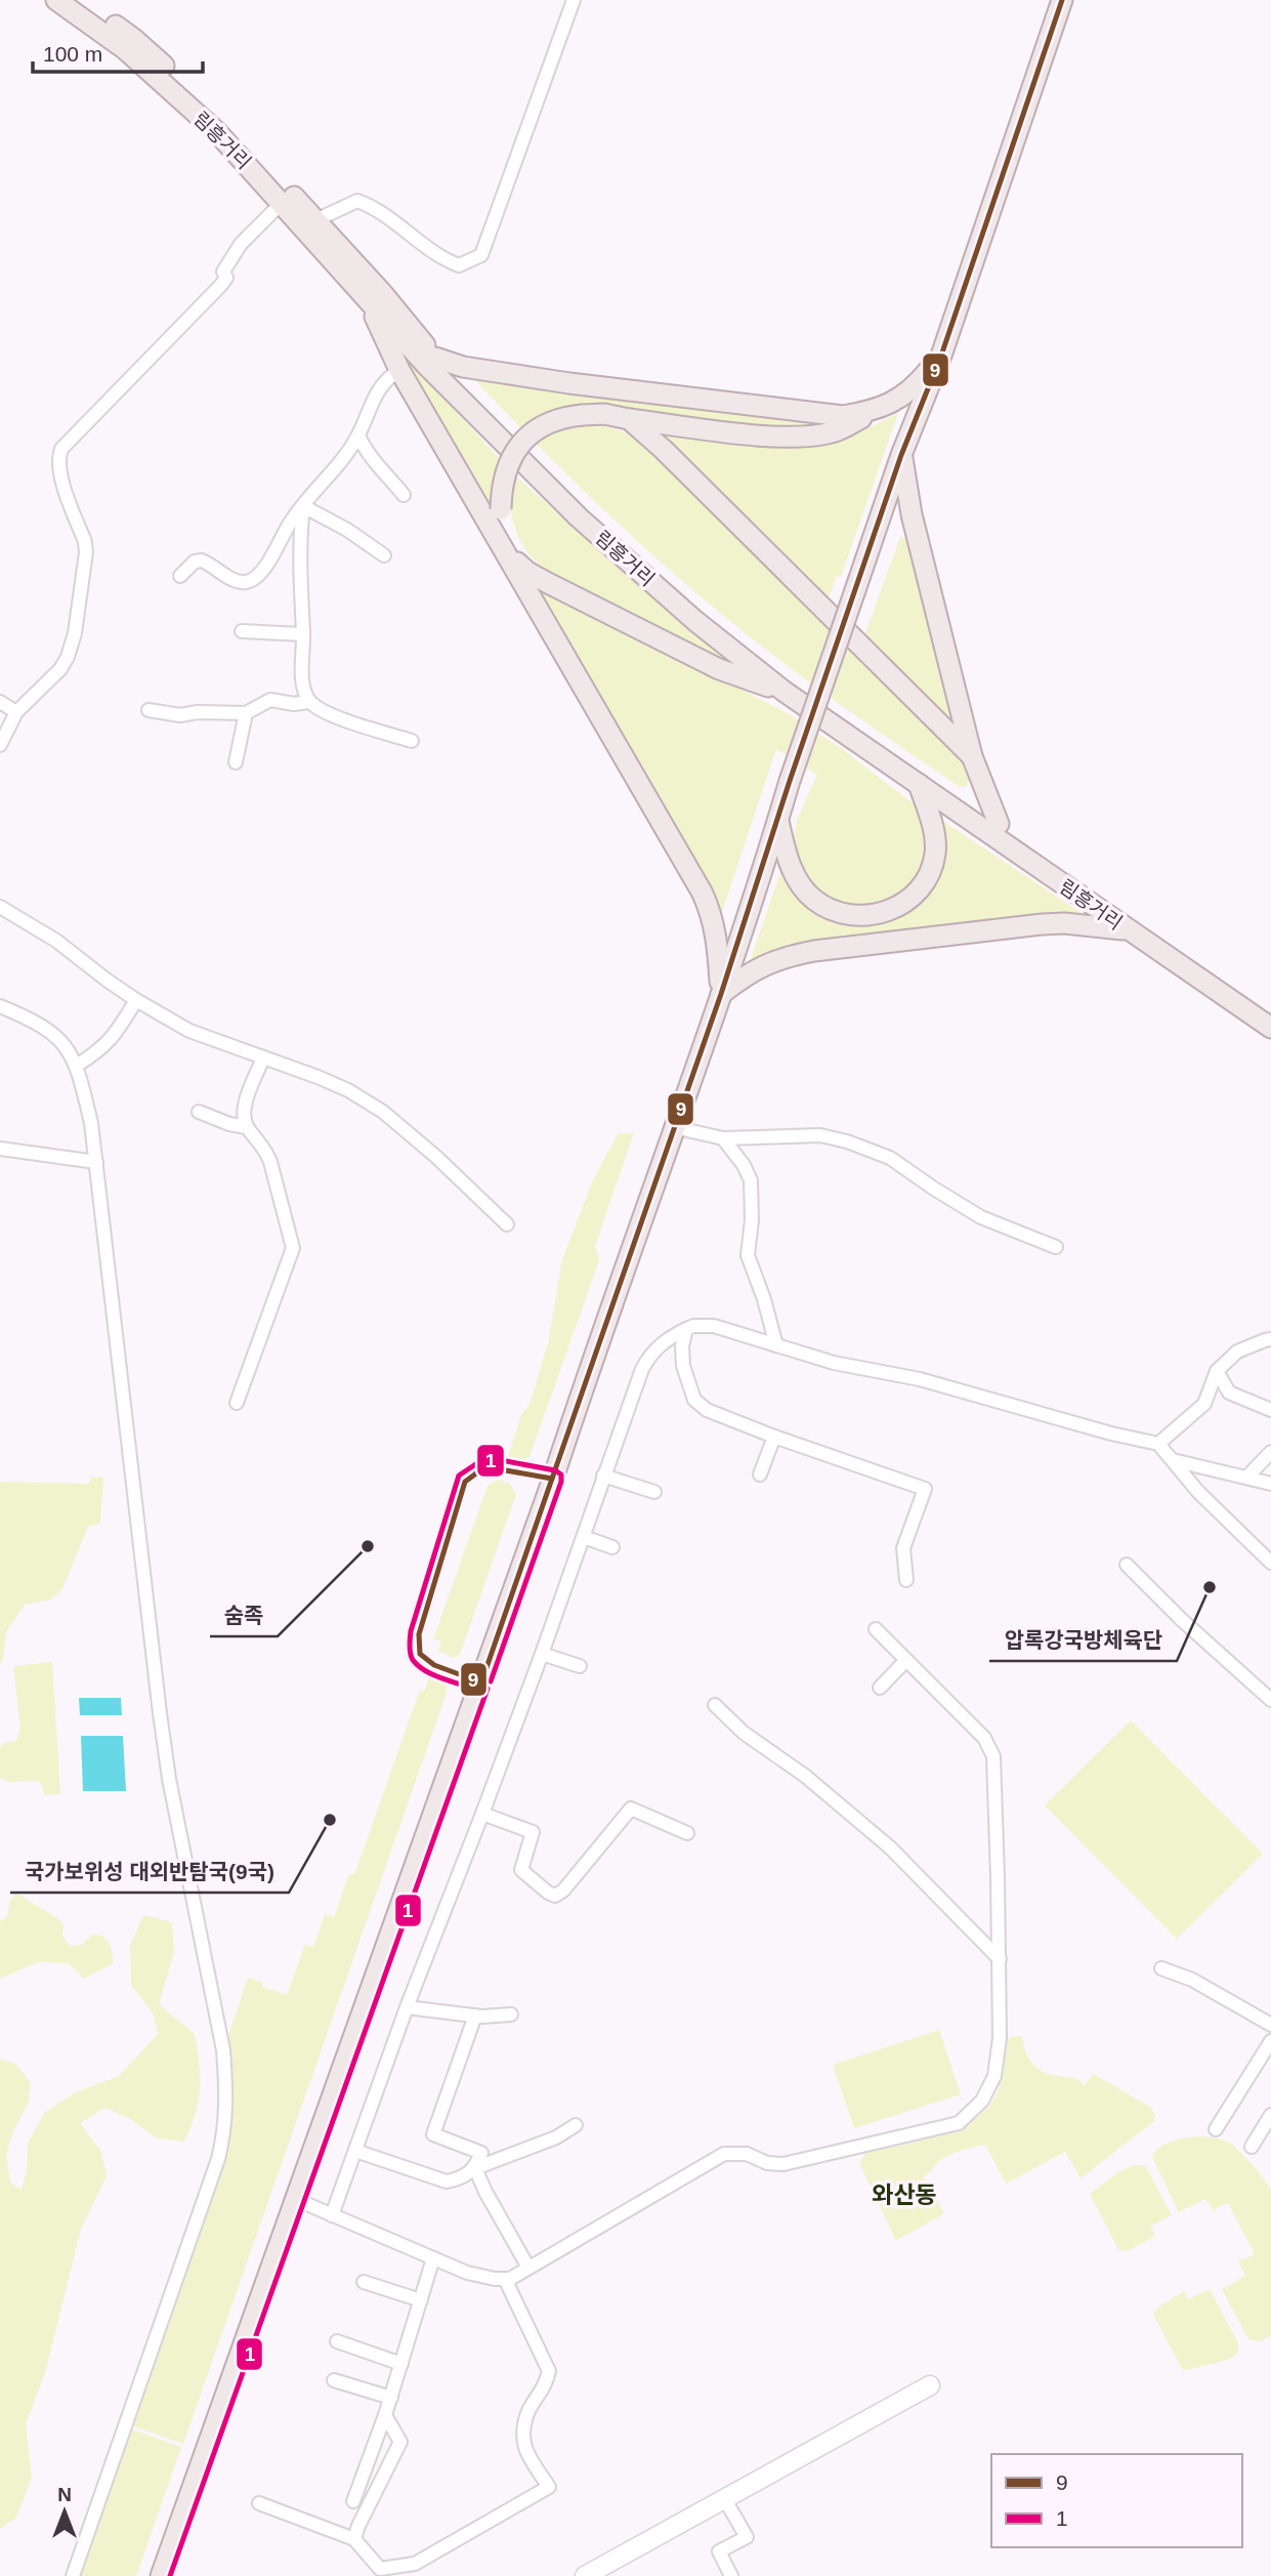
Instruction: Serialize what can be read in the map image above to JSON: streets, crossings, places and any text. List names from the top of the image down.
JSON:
{
  "streets": {
    "main road": ["림흥거리"]
  },
  "districts": ["와산동"],
  "places": ["숨족", "압록강국방체육단", "국가보위성 대외반탐국(9국)"],
  "lines": ["transit line 9", "transit line 1"],
  "legend": ["9", "1"],
  "scale_bar": "100 m",
  "north": "top"
}
